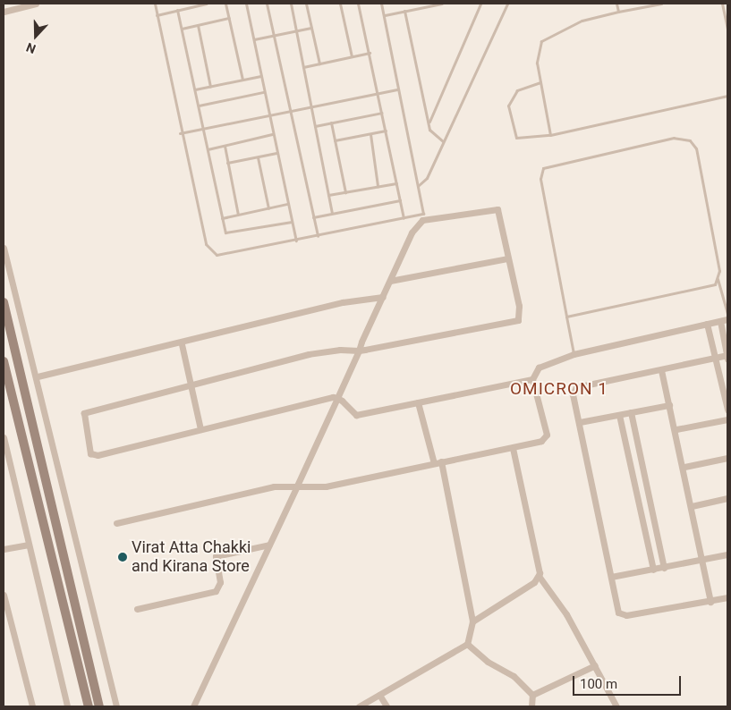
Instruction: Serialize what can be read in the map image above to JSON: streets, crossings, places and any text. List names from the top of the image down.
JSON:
{
  "districts": ["OMICRON 1"],
  "places": ["Virat Atta Chakki and Kirana Store"],
  "scale_bar": "100 m",
  "north": "bottom"
}
